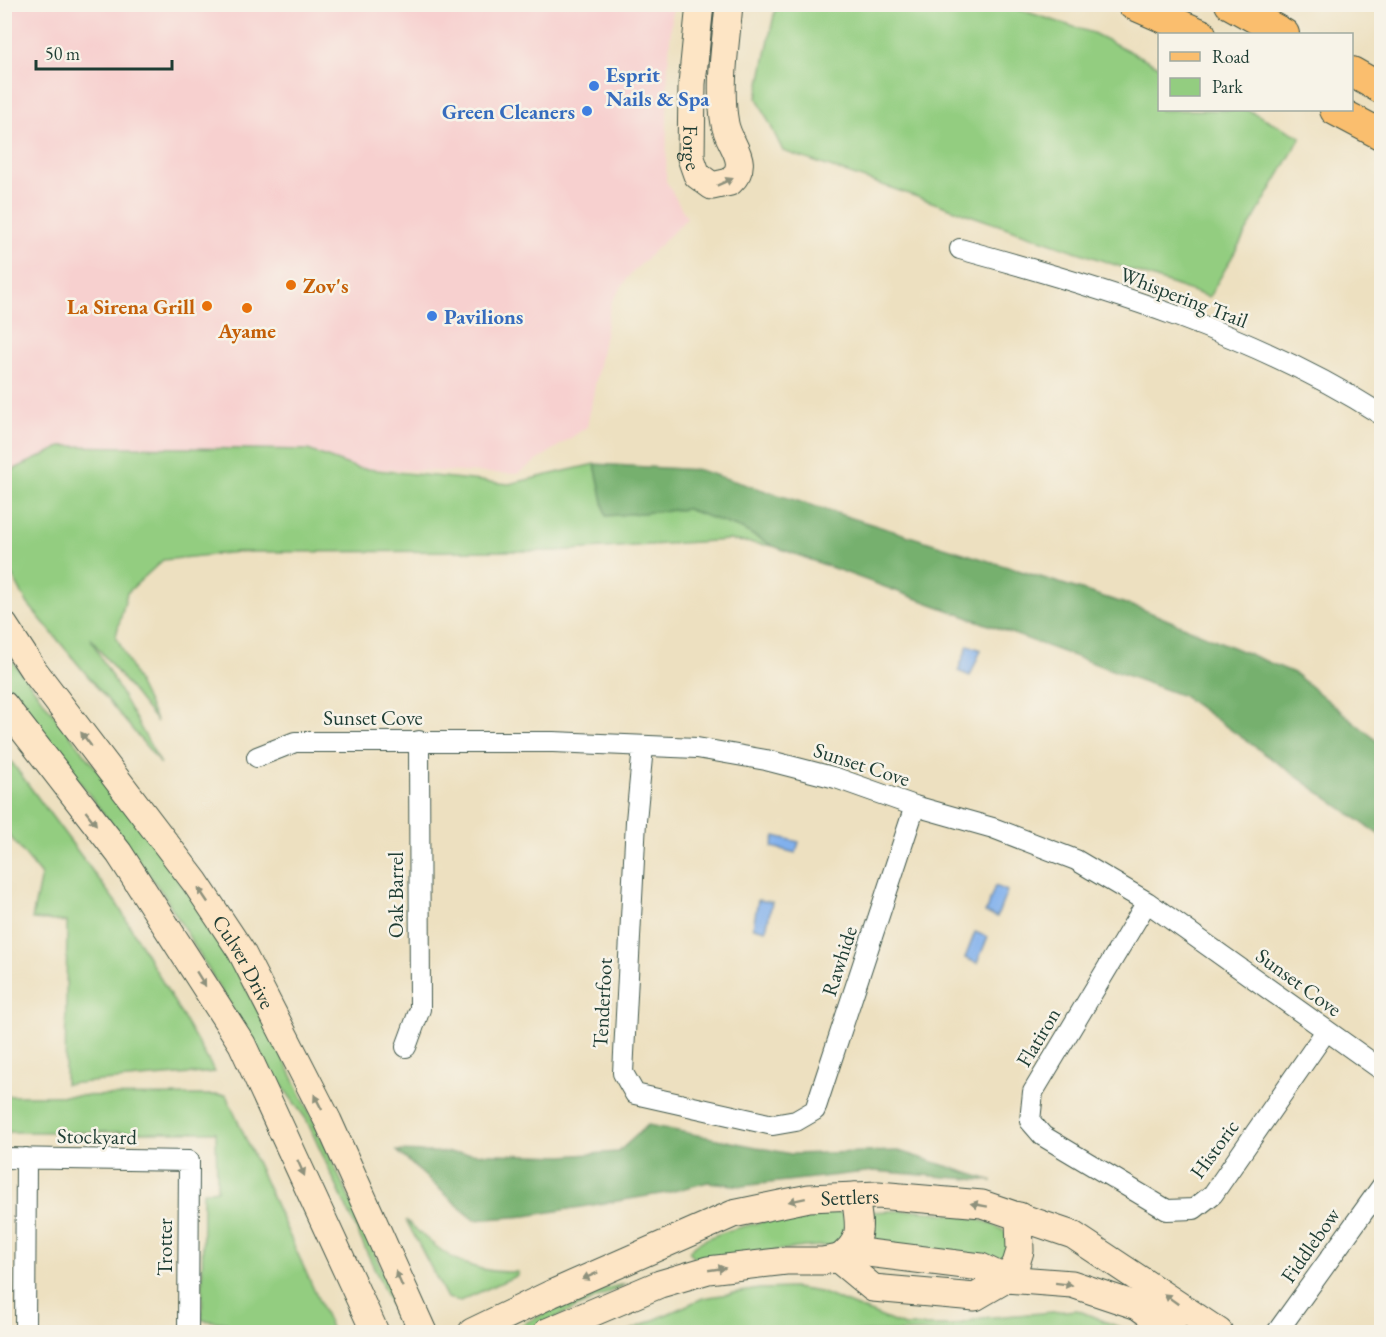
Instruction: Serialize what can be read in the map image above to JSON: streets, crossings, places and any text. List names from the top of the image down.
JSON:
{
  "streets": {
    "street": [
      "Forge",
      "Whispering Trail",
      "Sunset Cove",
      "Oak Barrel",
      "Rawhide",
      "Culver Drive",
      "Tenderfoot",
      "Flatiron",
      "Stockyard",
      "Historic",
      "Settlers",
      "Fiddlebow",
      "Trotter"
    ]
  },
  "crossings": [
    ["Sunset Cove", "Oak Barrel"],
    ["Sunset Cove", "Rawhide"],
    ["Sunset Cove", "Tenderfoot"],
    ["Sunset Cove", "Flatiron"],
    ["Sunset Cove", "Historic"],
    ["Rawhide", "Tenderfoot"],
    ["Flatiron", "Historic"],
    ["Stockyard", "Trotter"]
  ],
  "places": [
    "Esprit Nails & Spa",
    "Green Cleaners",
    "Zov's",
    "La Sirena Grill",
    "Ayame",
    "Pavilions"
  ],
  "legend": ["Road", "Park"],
  "scale_bar": "50 m"
}
